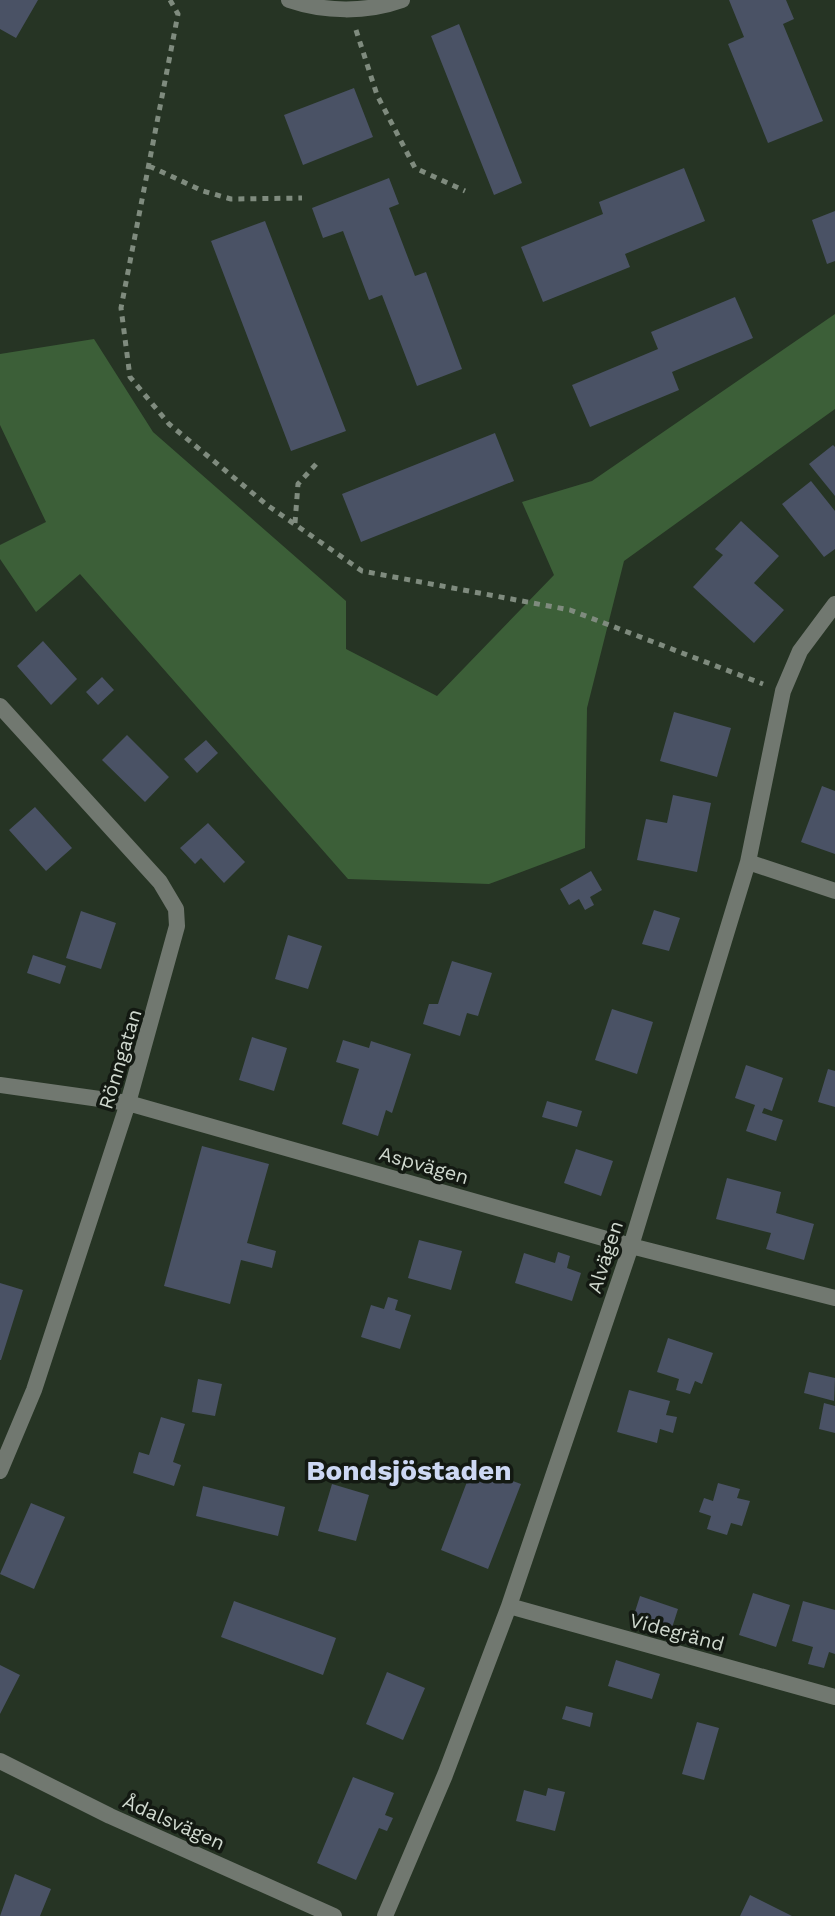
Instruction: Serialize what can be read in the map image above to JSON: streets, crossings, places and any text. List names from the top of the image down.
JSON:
{
  "streets": {
    "street": [
      "Rönngatan",
      "Aspvägen",
      "Alvägen",
      "Videgränd",
      "Ådalsvägen"
    ]
  },
  "crossings": [
    ["Rönngatan", "Aspvägen"],
    ["Aspvägen", "Alvägen"],
    ["Alvägen", "Videgränd"]
  ],
  "districts": ["Bondsjöstaden"]
}
